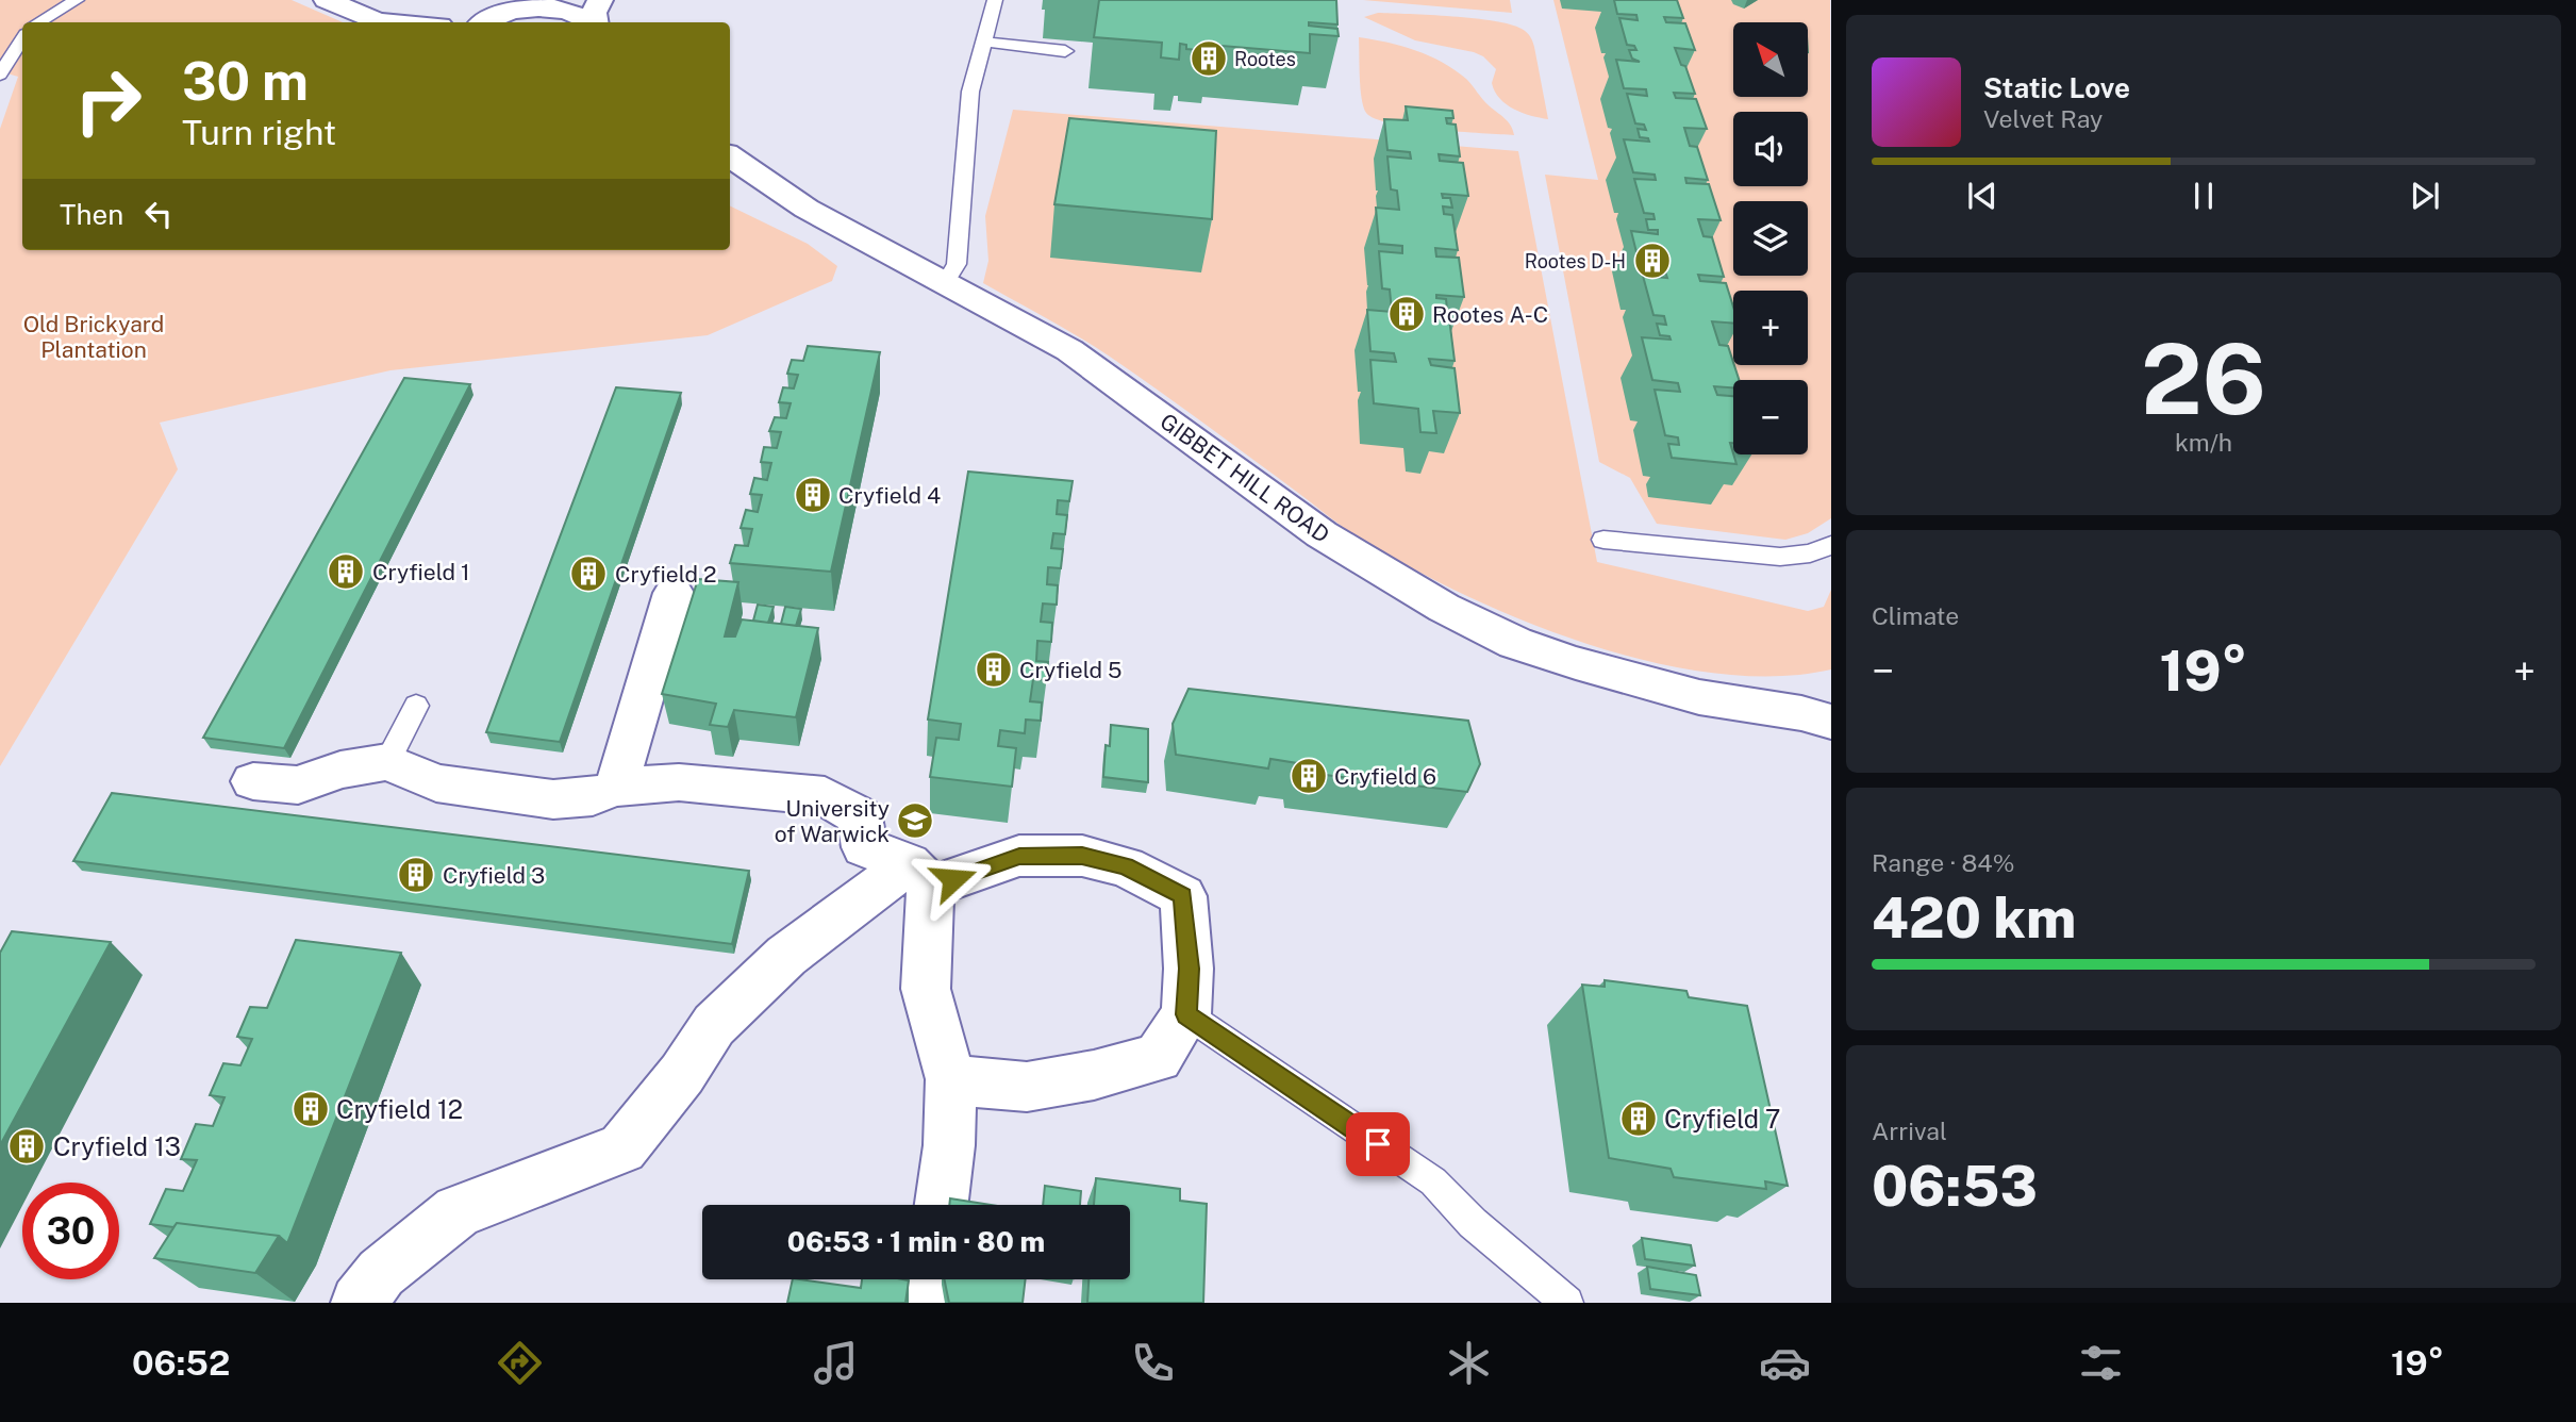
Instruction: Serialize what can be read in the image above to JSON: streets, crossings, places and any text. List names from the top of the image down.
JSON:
{
  "streets": {
    "street": ["GIBBET HILL ROAD"]
  },
  "parks": ["Old Brickyard Plantation"],
  "places": {
    "building": [
      "Rootes",
      "Rootes D-H",
      "Rootes A-C",
      "Cryfield 4",
      "Cryfield 1",
      "Cryfield 2",
      "Cryfield 5",
      "Cryfield 6",
      "Cryfield 3",
      "Cryfield 12",
      "Cryfield 7",
      "Cryfield 13"
    ],
    "school or university": ["University of Warwick"]
  },
  "north": "top left",
  "page": {
    "map_buttons": ["+", "−"],
    "turn": ["30 m", "Turn right"],
    "song": ["Static Love", "Velvet Ray"],
    "then": "Then",
    "tile": [
      ["26", "km/h"],
      "Climate",
      ["Range · 84%", "420 km"],
      ["Arrival", "06:53"]
    ],
    "heat": ["−", "19°", "+"],
    "limit": "30",
    "trip": "06:53 · 1 min · 80 m",
    "tabs": ["06:52", "19°"]
  }
}
